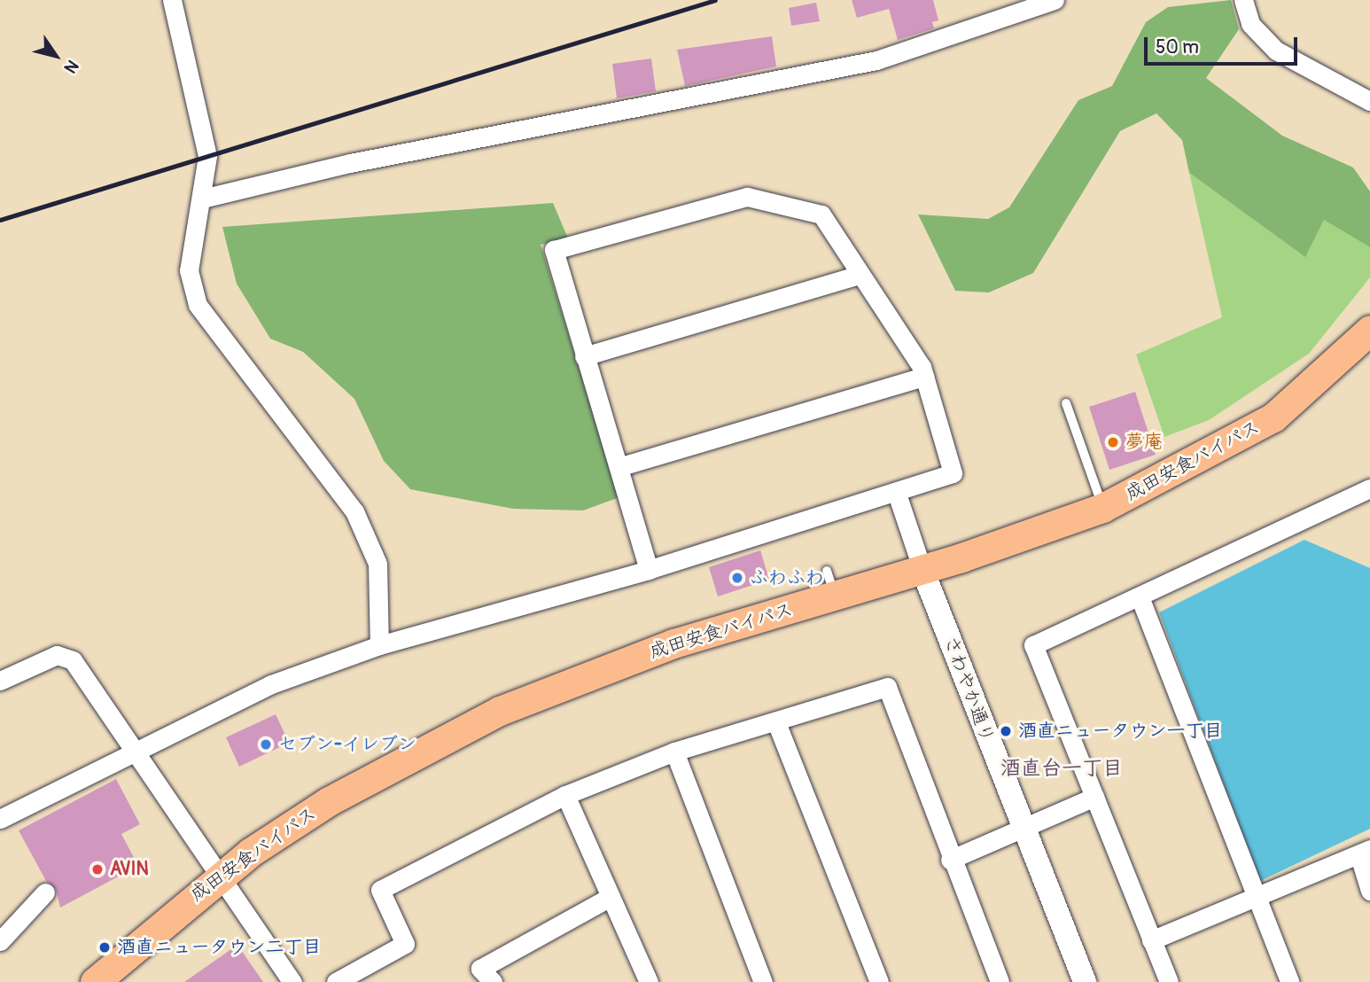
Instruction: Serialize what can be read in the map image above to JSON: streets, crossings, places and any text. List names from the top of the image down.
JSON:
{
  "streets": {
    "main road": ["成田安食バイパス"],
    "street": ["さわやか通り"]
  },
  "crossings": [
    ["成田安食バイパス", "さわやか通り"]
  ],
  "districts": ["酒直台一丁目"],
  "places": [
    "夢庵",
    "ふわふわ",
    "酒直ニュータウン一丁目",
    "セブン-イレブン",
    "AVIN",
    "酒直ニュータウン二丁目"
  ],
  "scale_bar": "50 m",
  "north": "bottom right"
}
